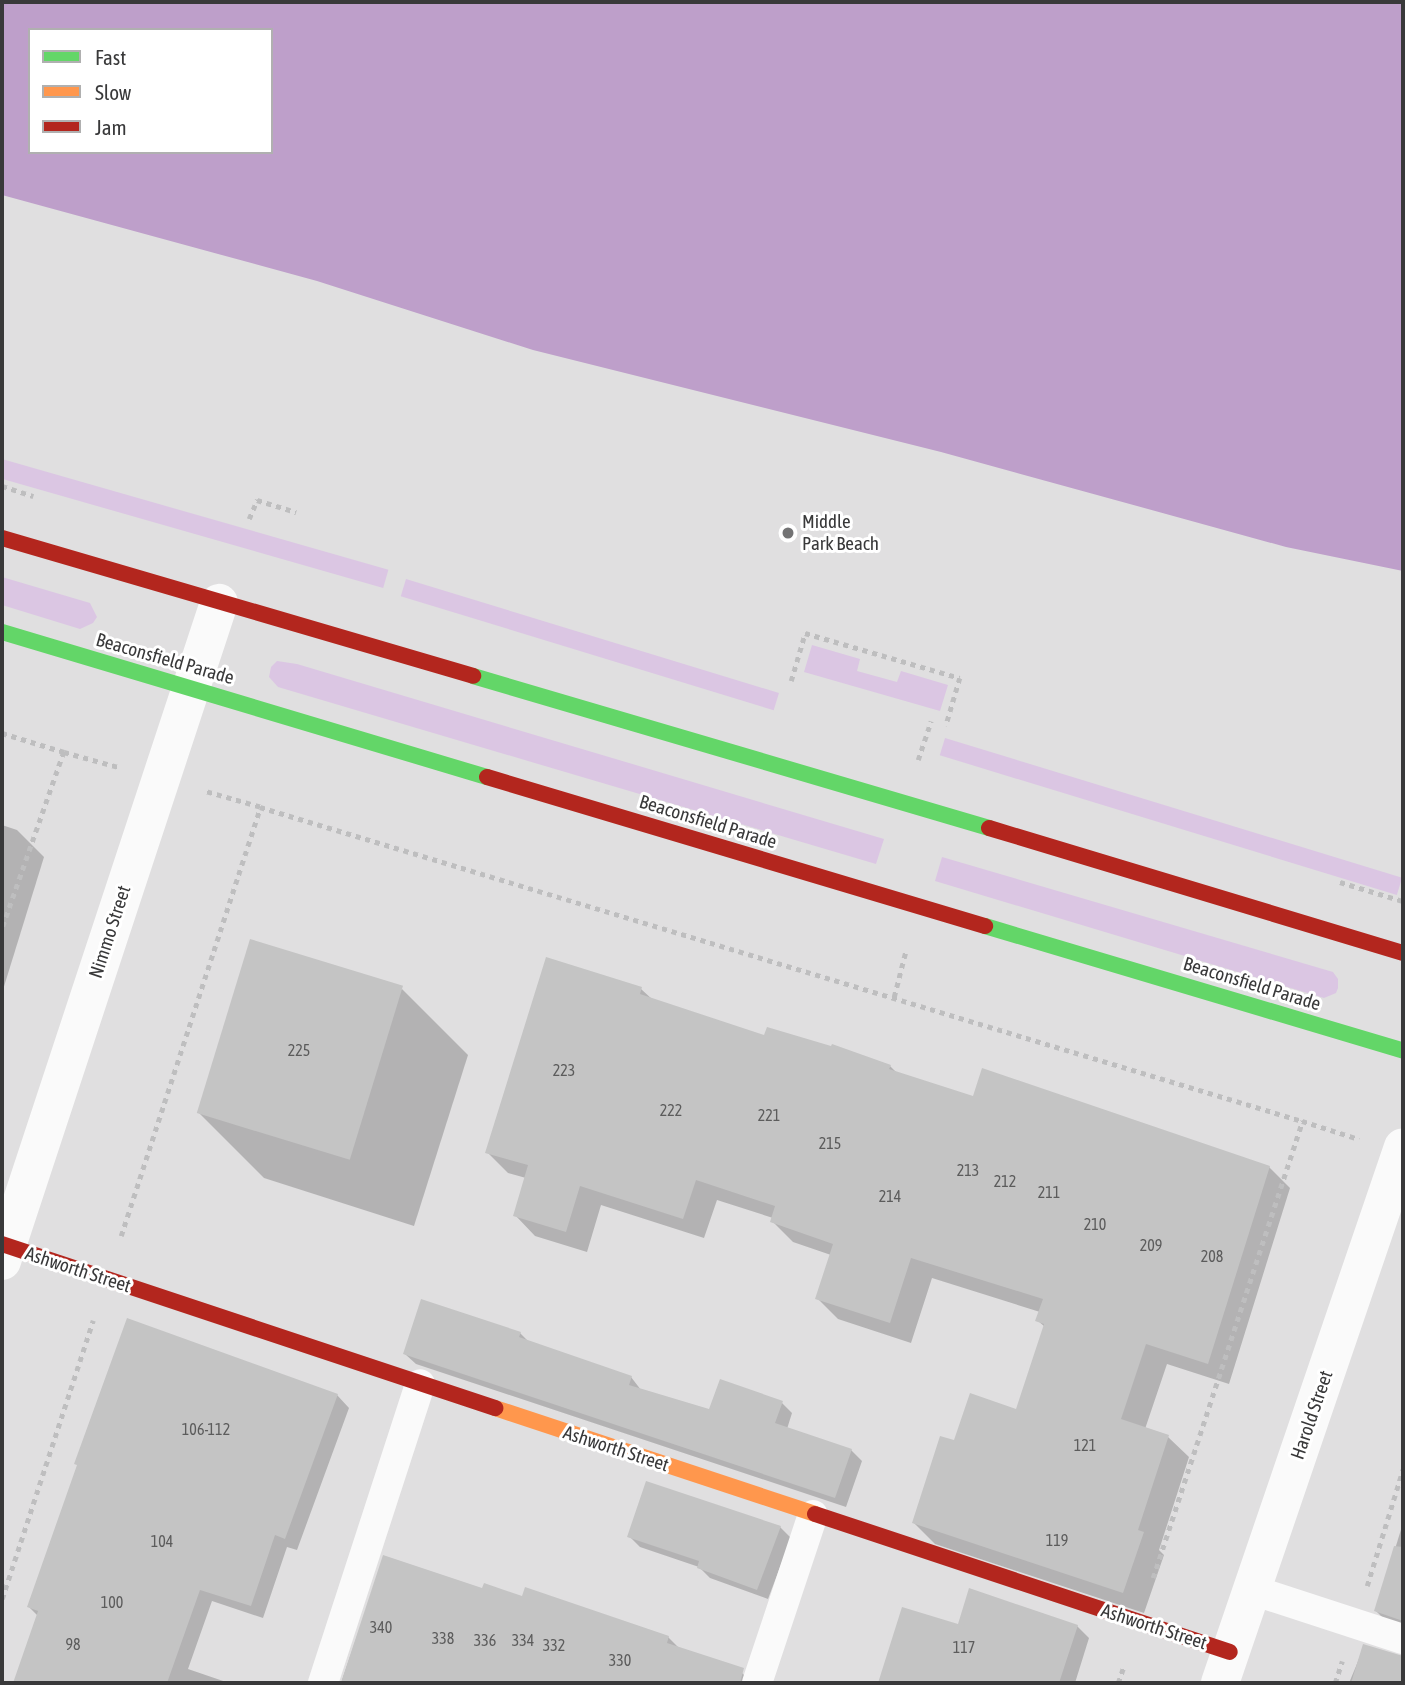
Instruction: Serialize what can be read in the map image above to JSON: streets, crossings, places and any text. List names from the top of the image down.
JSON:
{
  "streets": {
    "main road": ["Beaconsfield Parade", "Ashworth Street"],
    "street": ["Nimmo Street", "Harold Street"]
  },
  "crossings": [
    ["Beaconsfield Parade", "Nimmo Street"],
    ["Nimmo Street", "Ashworth Street"],
    ["Ashworth Street", "Harold Street"]
  ],
  "places": ["Middle Park Beach"],
  "house_numbers": [
    "225",
    "223",
    "222",
    "221",
    "215",
    "213",
    "212",
    "211",
    "214",
    "210",
    "209",
    "208",
    "106-112",
    "121",
    "119",
    "104",
    "100",
    "340",
    "338",
    "336",
    "334",
    "98",
    "332",
    "117",
    "330"
  ],
  "legend": ["Fast", "Slow", "Jam"]
}
